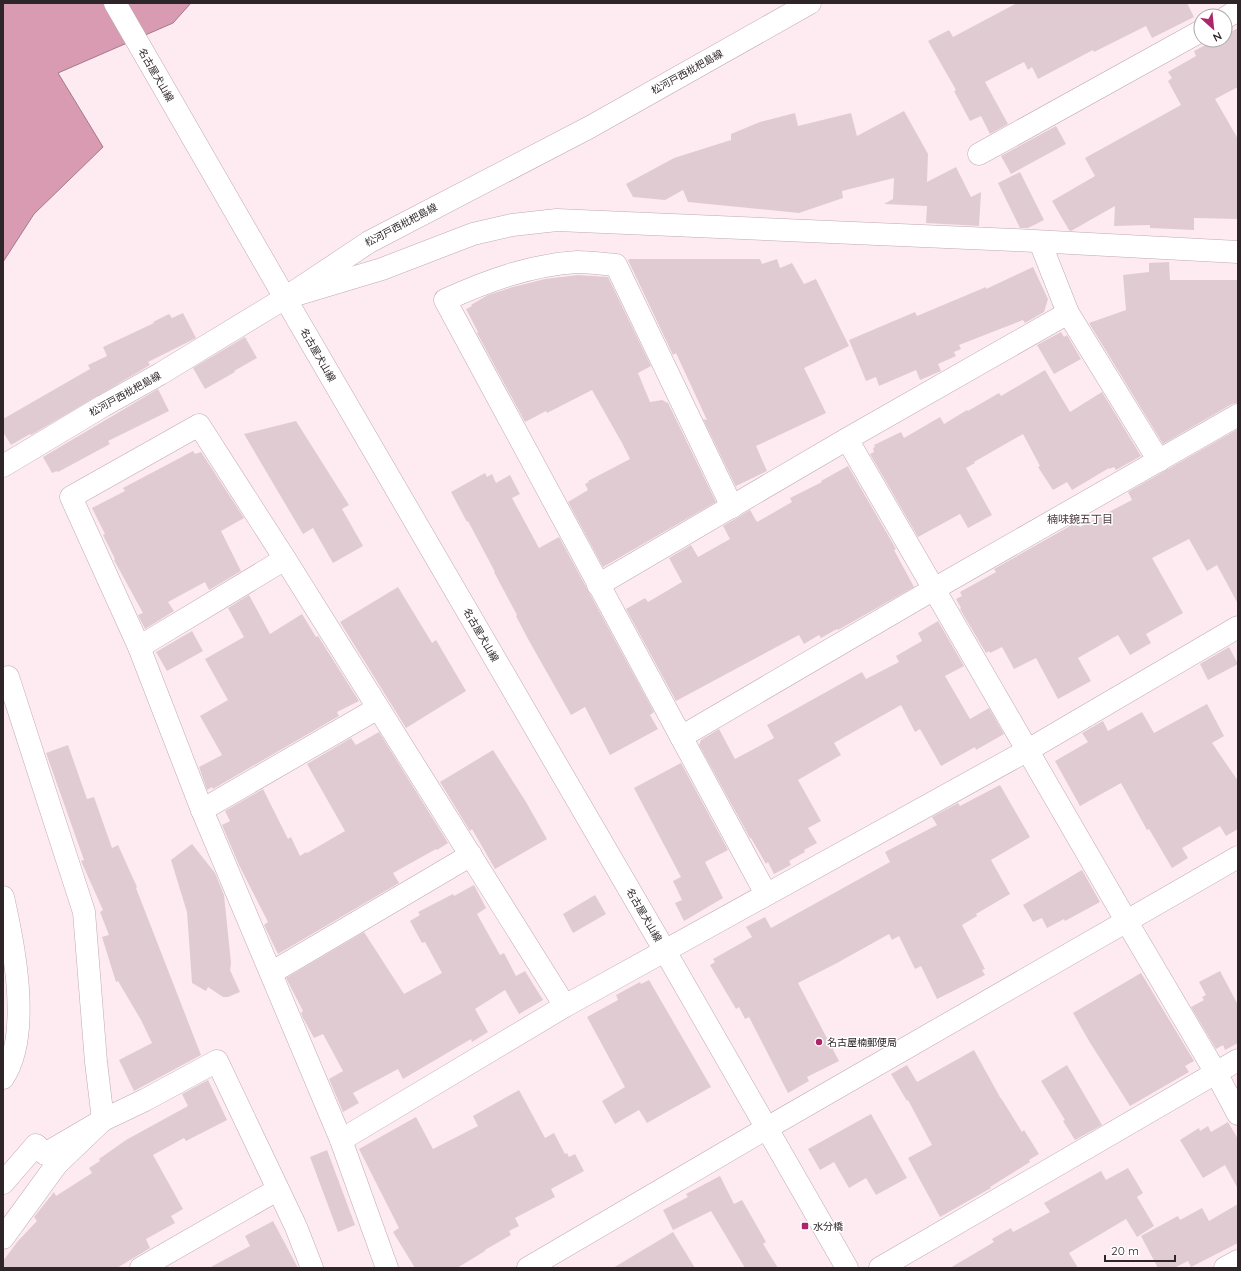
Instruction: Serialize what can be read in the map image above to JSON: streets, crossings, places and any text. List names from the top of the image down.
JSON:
{
  "streets": {
    "street": ["松河戸西枇杷島線", "名古屋犬山線"]
  },
  "crossings": [
    ["松河戸西枇杷島線", "名古屋犬山線"]
  ],
  "districts": ["楠味鋺五丁目"],
  "places": {
    "other": ["名古屋楠郵便局"],
    "transit": ["水分橋"]
  },
  "scale_bar": "20 m",
  "north": "bottom right"
}
